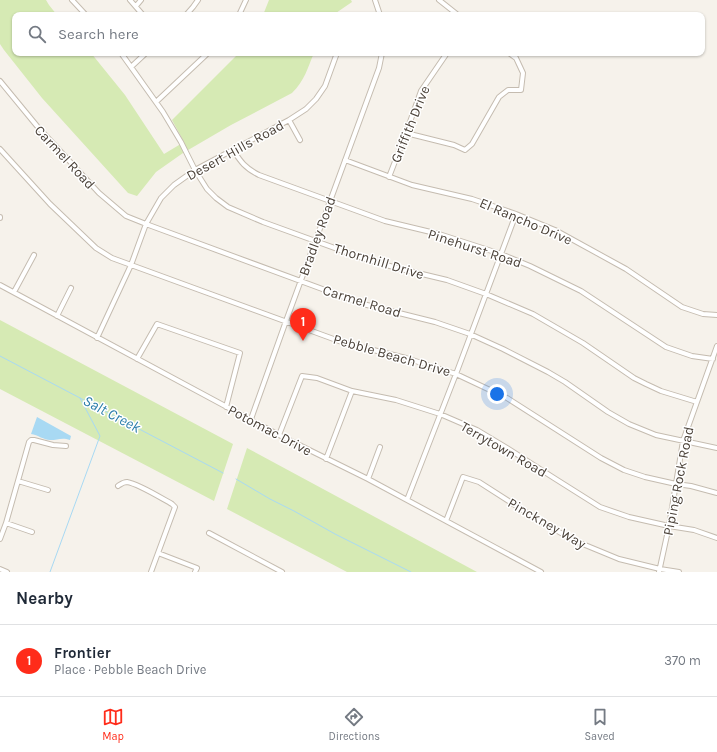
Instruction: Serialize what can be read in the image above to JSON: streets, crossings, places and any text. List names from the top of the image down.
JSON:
{
  "streets": {
    "street": [
      "Griffith Drive",
      "Desert Hills Road",
      "Carmel Road",
      "El Rancho Drive",
      "Bradley Road",
      "Pinehurst Road",
      "Thornhill Drive",
      "Pebble Beach Drive",
      "Potomac Drive",
      "Terrytown Road",
      "Piping Rock Road",
      "Pinckney Way"
    ]
  },
  "crossings": [
    ["Griffith Drive", "El Rancho Drive"],
    ["Desert Hills Road", "Carmel Road"],
    ["Desert Hills Road", "Pinehurst Road"],
    ["Desert Hills Road", "Thornhill Drive"],
    ["Desert Hills Road", "Pebble Beach Drive"],
    ["Desert Hills Road", "Potomac Drive"],
    ["Carmel Road", "Bradley Road"],
    ["Carmel Road", "Piping Rock Road"],
    ["El Rancho Drive", "Bradley Road"],
    ["Bradley Road", "Pinehurst Road"],
    ["Bradley Road", "Thornhill Drive"],
    ["Bradley Road", "Pebble Beach Drive"],
    ["Bradley Road", "Potomac Drive"],
    ["Pinehurst Road", "Piping Rock Road"],
    ["Thornhill Drive", "Piping Rock Road"],
    ["Pebble Beach Drive", "Piping Rock Road"],
    ["Potomac Drive", "Terrytown Road"],
    ["Potomac Drive", "Pinckney Way"],
    ["Terrytown Road", "Piping Rock Road"],
    ["Piping Rock Road", "Pinckney Way"]
  ],
  "water": ["Salt Creek"],
  "page": {
    "search": "Search here",
    "pins": "1",
    "heading": "Nearby",
    "list": [
      {
        "mark": "1",
        "name": "Frontier",
        "note": "Place · Pebble Beach Drive",
        "value": "370 m"
      }
    ],
    "nav": ["Map", "Directions", "Saved"]
  }
}
